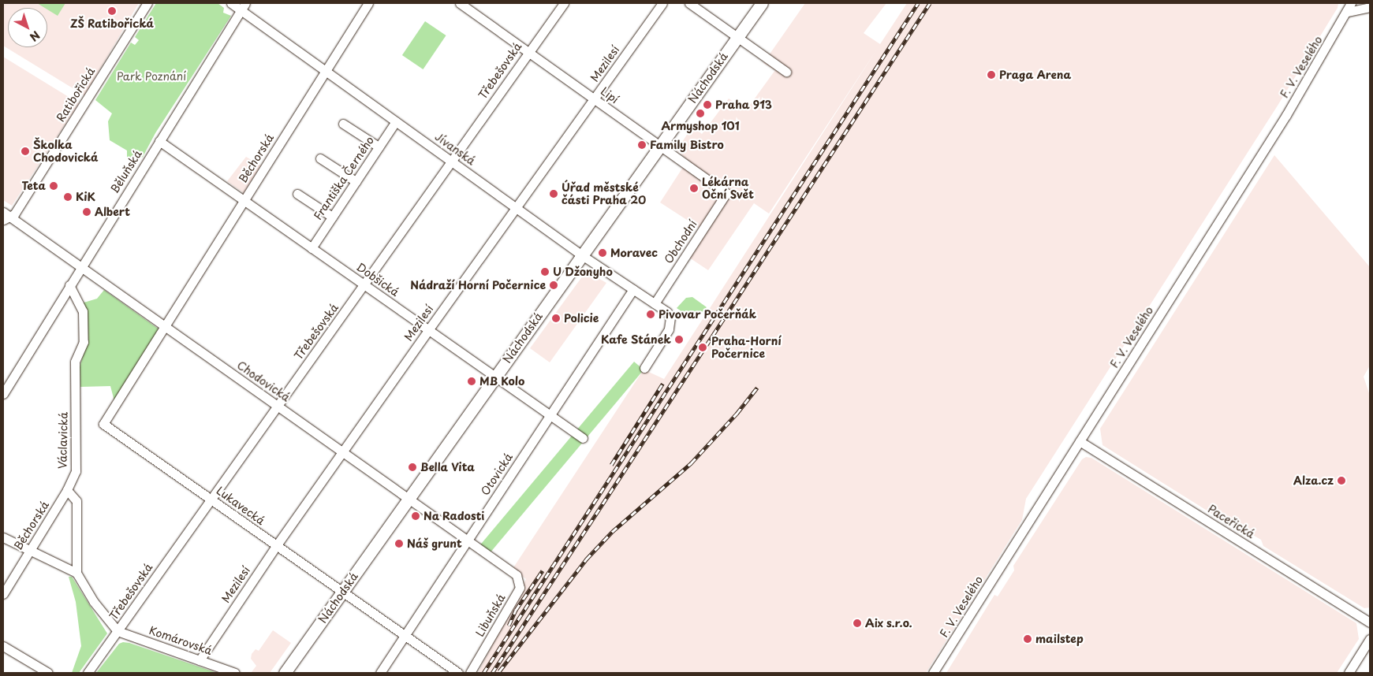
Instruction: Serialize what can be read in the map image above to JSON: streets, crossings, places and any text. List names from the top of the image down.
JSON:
{
  "streets": {
    "main road": ["Náchodská"],
    "street": [
      "Mezilesí",
      "F. V. Veselého",
      "Třebešovská",
      "Ratibořická",
      "Lipí",
      "Jívanská",
      "Běchorská",
      "Běluňská",
      "Františka Černého",
      "Obchodní",
      "Dobšická",
      "Chodovická",
      "Václavická",
      "Otovická",
      "Lukavecká",
      "Paceřická",
      "Libuňská",
      "Komárovská"
    ]
  },
  "crossings": [
    ["Mezilesí", "Lipí"],
    ["Mezilesí", "Jívanská"],
    ["Mezilesí", "Dobšická"],
    ["Mezilesí", "Chodovická"],
    ["Mezilesí", "Lukavecká"],
    ["Mezilesí", "Komárovská"],
    ["F. V. Veselého", "Paceřická"],
    ["Třebešovská", "Lipí"],
    ["Třebešovská", "Jívanská"],
    ["Třebešovská", "Dobšická"],
    ["Třebešovská", "Chodovická"],
    ["Třebešovská", "Lukavecká"],
    ["Třebešovská", "Komárovská"],
    ["Náchodská", "Lipí"],
    ["Náchodská", "Jívanská"],
    ["Náchodská", "Dobšická"],
    ["Náchodská", "Chodovická"],
    ["Náchodská", "Lukavecká"],
    ["Ratibořická", "Chodovická"],
    ["Lipí", "Obchodní"],
    ["Jívanská", "Běchorská"],
    ["Jívanská", "Běluňská"],
    ["Jívanská", "Františka Černého"],
    ["Jívanská", "Obchodní"],
    ["Jívanská", "Otovická"],
    ["Běchorská", "Dobšická"],
    ["Běchorská", "Chodovická"],
    ["Běchorská", "Václavická"],
    ["Běchorská", "Lukavecká"],
    ["Běluňská", "Dobšická"],
    ["Běluňská", "Chodovická"],
    ["Běluňská", "Václavická"],
    ["Františka Černého", "Dobšická"],
    ["Dobšická", "Otovická"],
    ["Chodovická", "Otovická"],
    ["Chodovická", "Lukavecká"],
    ["Chodovická", "Libuňská"],
    ["Otovická", "Lukavecká"]
  ],
  "parks": ["Park Poznání"],
  "places": [
    "ZŠ Ratibořická",
    "Praga Arena",
    "Praha 913",
    "Armyshop 101",
    "Family Bistro",
    "Školka Chodovická",
    "Teta",
    "Lékárna Oční Svět",
    "Úřad městské části Praha 20",
    "KiK",
    "Albert",
    "Moravec",
    "U Džonyho",
    "Nádraží Horní Počernice",
    "Pivovar Počerňák",
    "Policie",
    "Kafe Stánek",
    "Praha-Horní Počernice",
    "MB Kolo",
    "Bella Vita",
    "Alza.cz",
    "Na Radosti",
    "Náš grunt",
    "Aix s.r.o.",
    "mailstep"
  ],
  "north": "bottom right"
}
